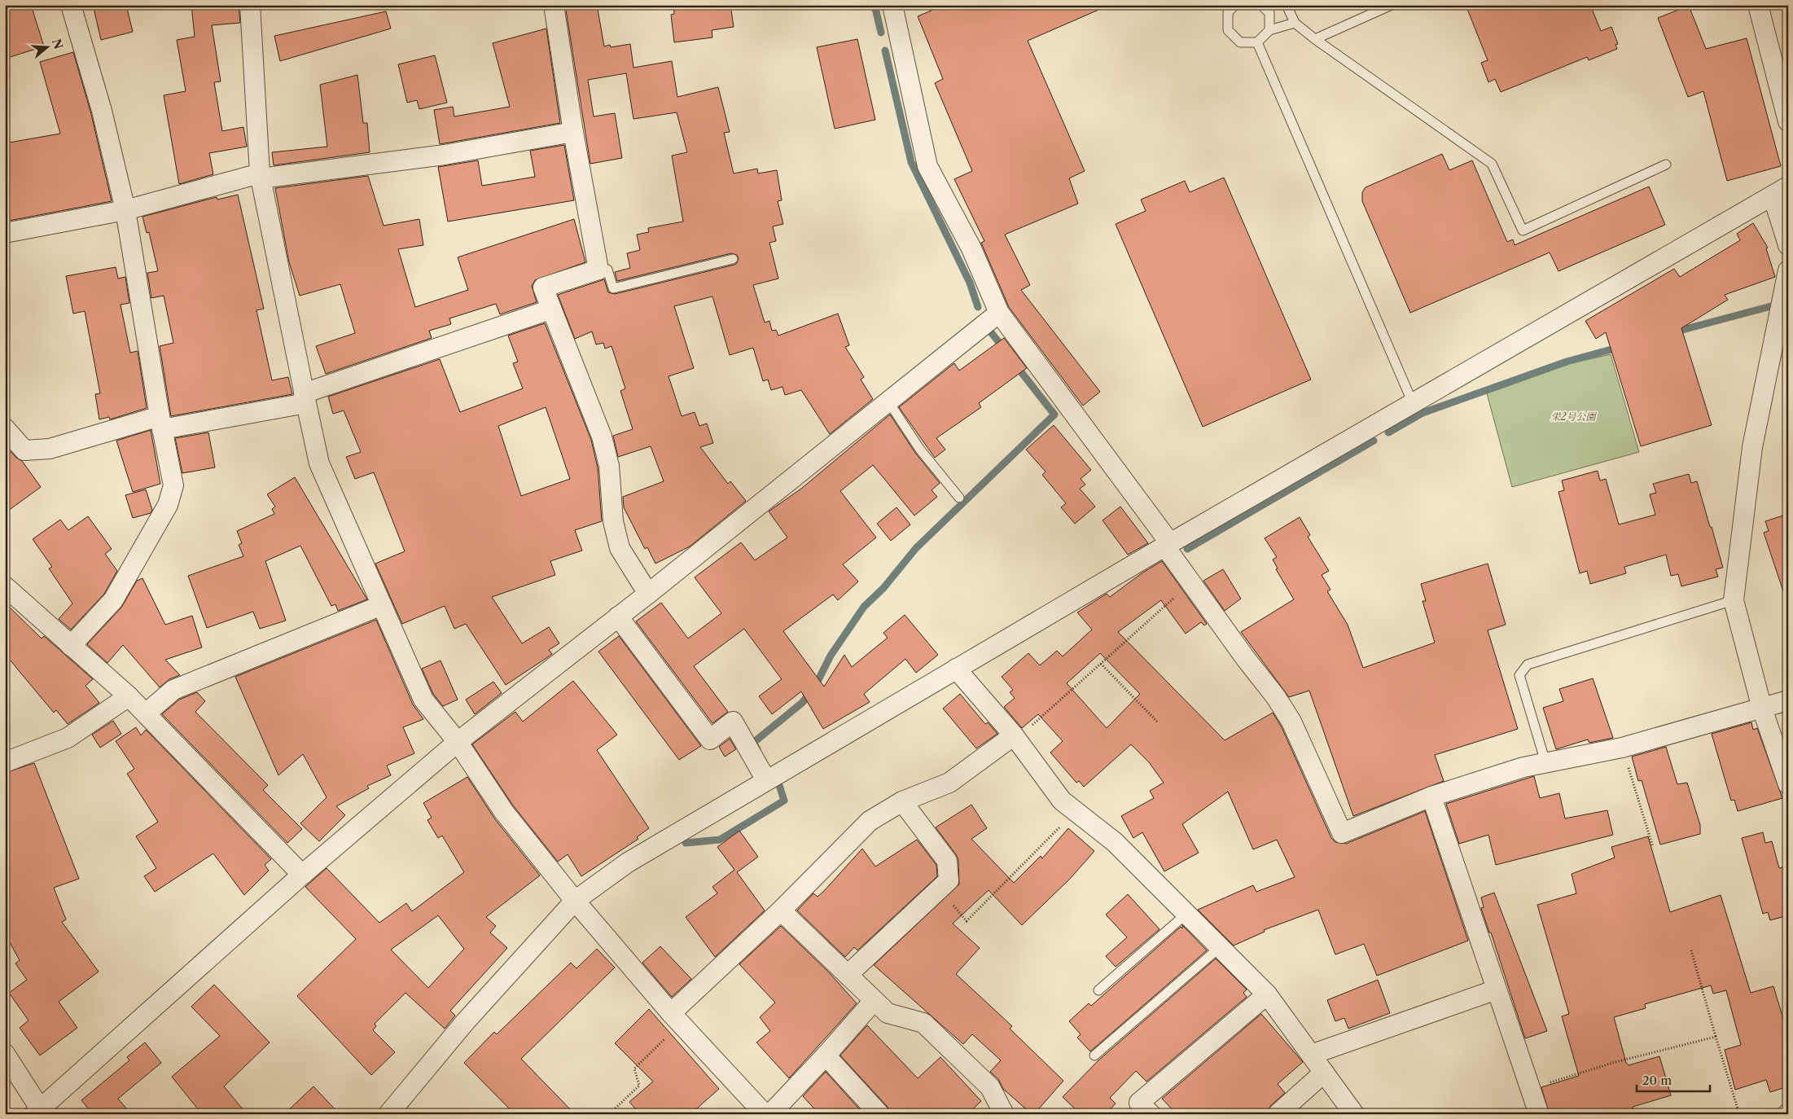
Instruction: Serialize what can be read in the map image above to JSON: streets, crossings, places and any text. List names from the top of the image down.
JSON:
{
  "parks": ["栄2号公園"],
  "scale_bar": "20 m",
  "north": "right"
}
